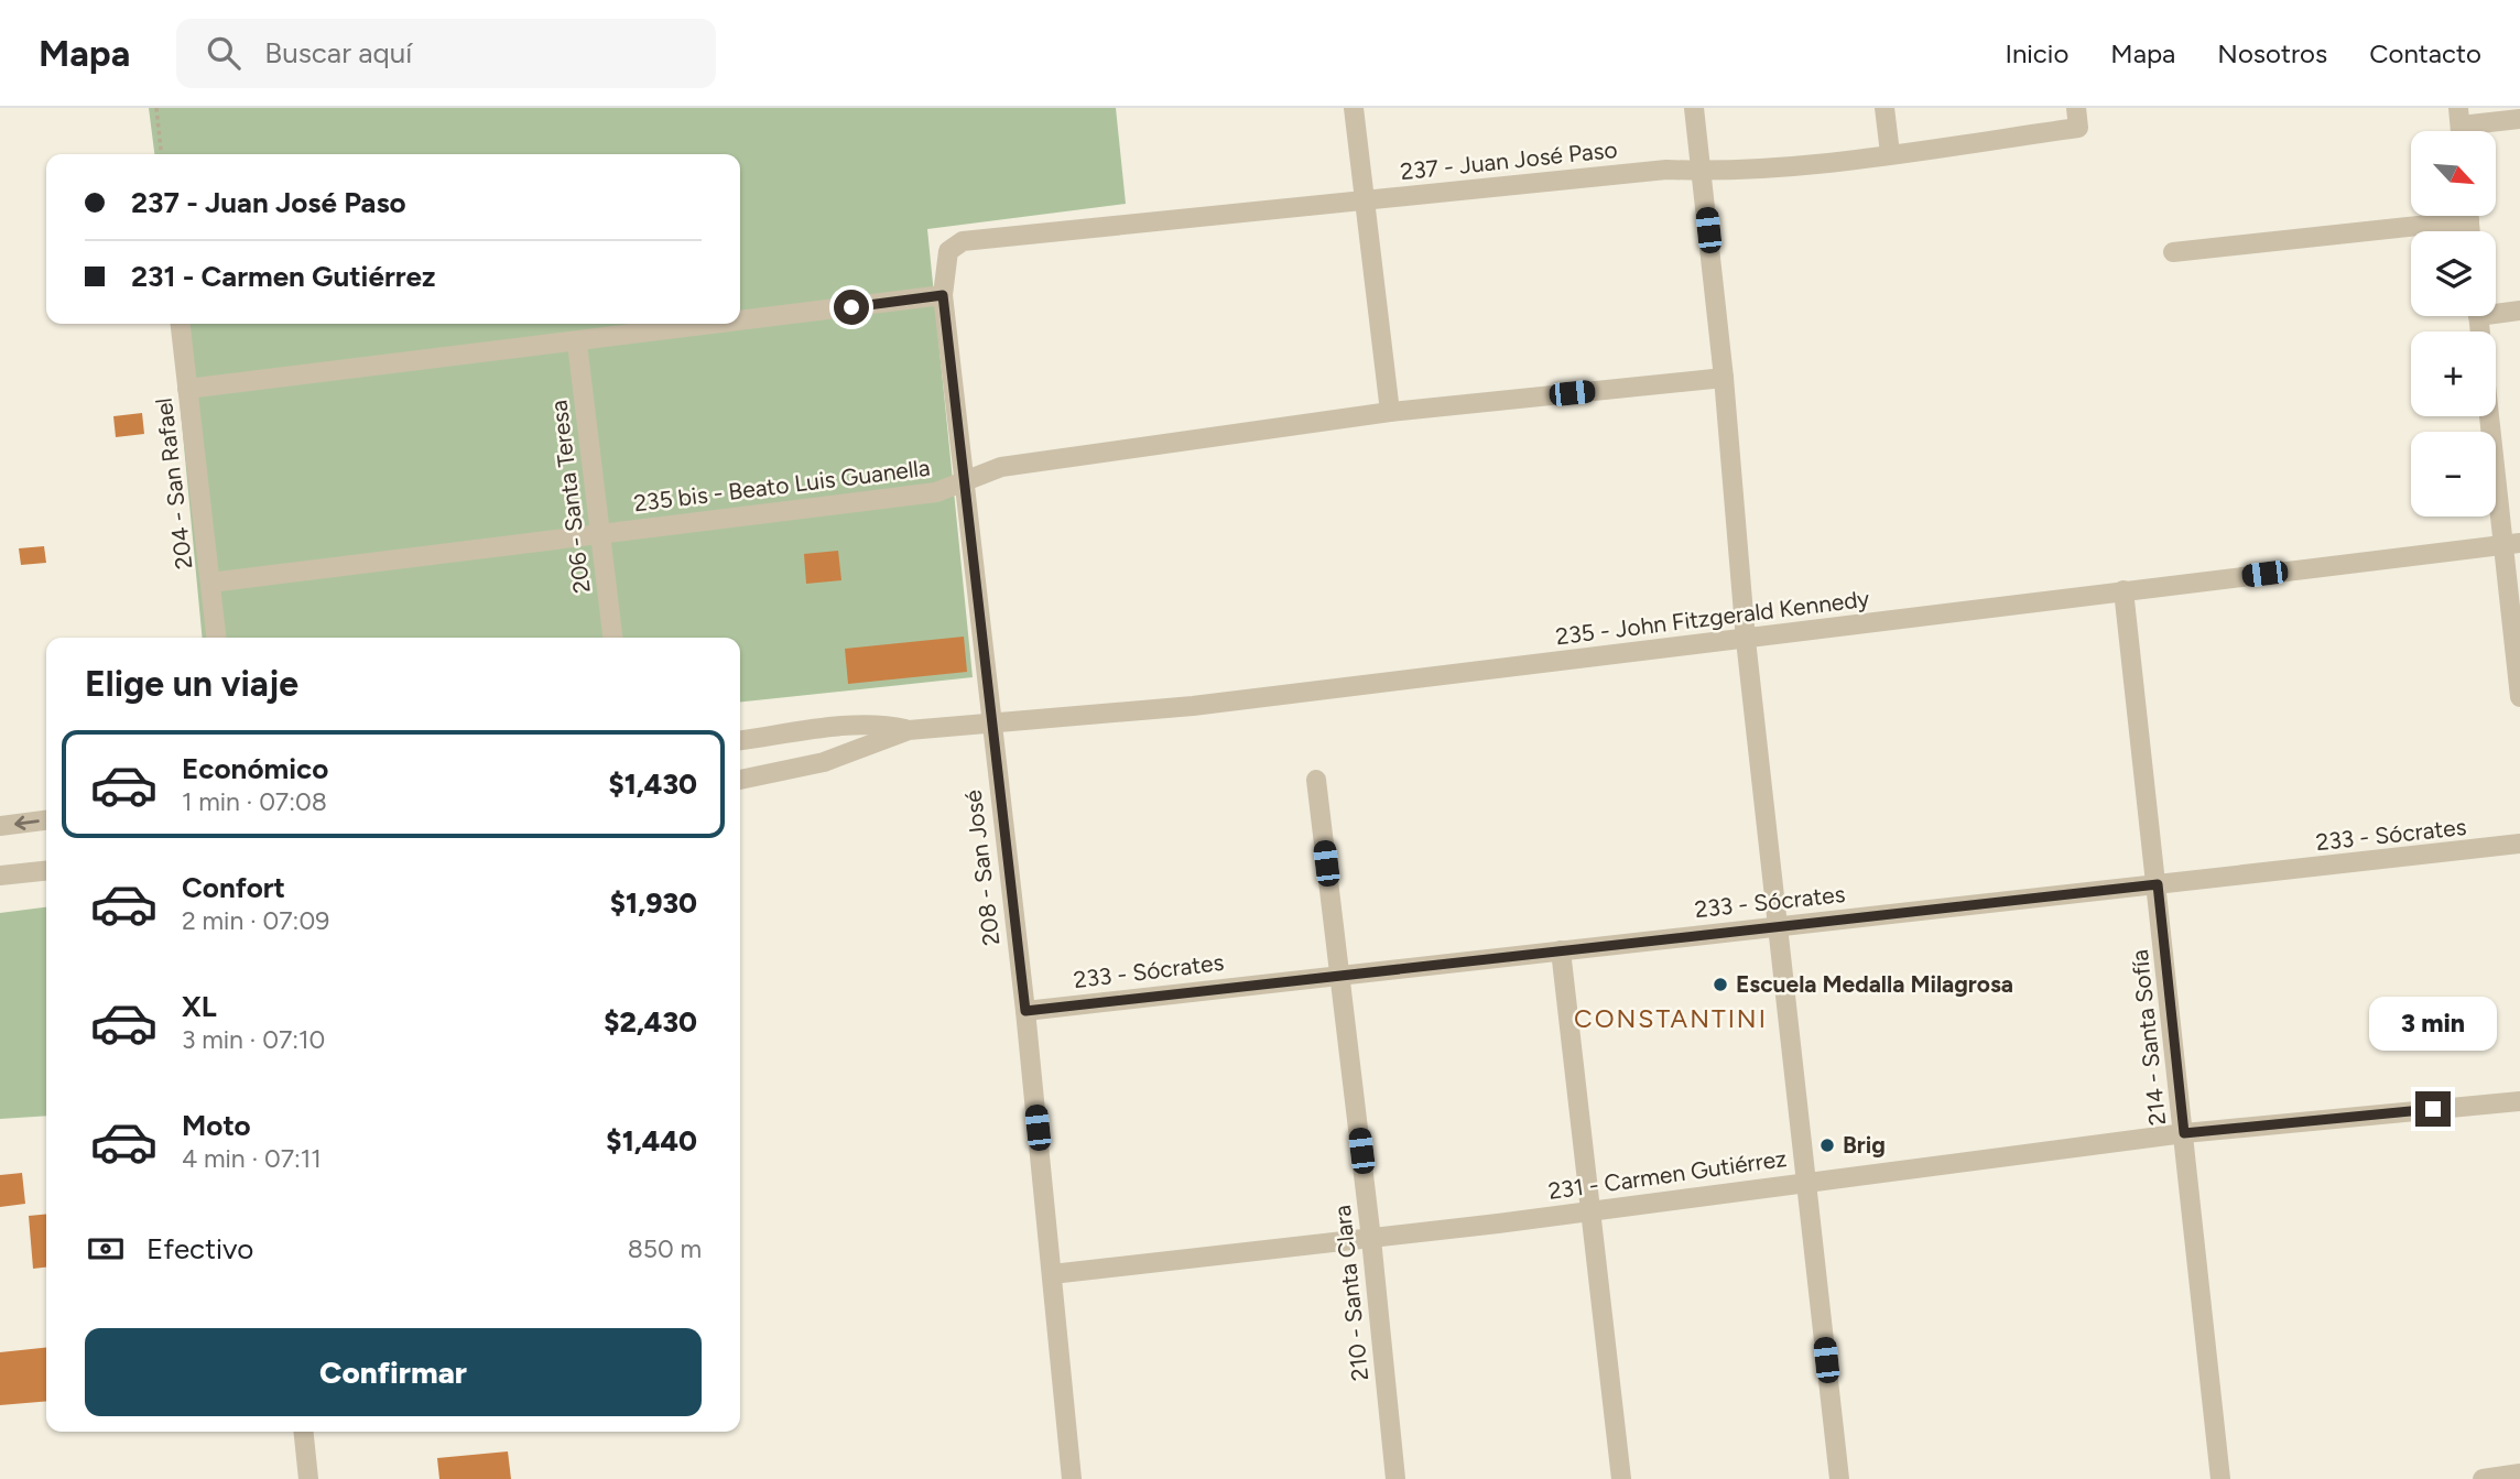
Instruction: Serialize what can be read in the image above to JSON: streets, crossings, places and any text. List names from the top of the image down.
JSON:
{
  "streets": {
    "street": [
      "237 - Juan José Paso",
      "204 - San Rafael",
      "235 bis - Beato Luis Guanella",
      "206 - Santa Teresa",
      "235 - John Fitzgerald Kennedy",
      "233 - Sócrates",
      "208 - San José",
      "214 - Santa Sofía",
      "231 - Carmen Gutiérrez",
      "210 - Santa Clara"
    ]
  },
  "crossings": [
    ["237 - Juan José Paso", "208 - San José"],
    ["204 - San Rafael", "235 bis - Beato Luis Guanella"],
    ["235 bis - Beato Luis Guanella", "206 - Santa Teresa"],
    ["235 bis - Beato Luis Guanella", "208 - San José"],
    ["235 - John Fitzgerald Kennedy", "208 - San José"],
    ["235 - John Fitzgerald Kennedy", "214 - Santa Sofía"],
    ["233 - Sócrates", "208 - San José"],
    ["233 - Sócrates", "214 - Santa Sofía"],
    ["233 - Sócrates", "210 - Santa Clara"],
    ["208 - San José", "231 - Carmen Gutiérrez"],
    ["214 - Santa Sofía", "231 - Carmen Gutiérrez"],
    ["231 - Carmen Gutiérrez", "210 - Santa Clara"]
  ],
  "districts": ["CONSTANTINI"],
  "places": ["Escuela Medalla Milagrosa", "Brig"],
  "north": "bottom right",
  "page": {
    "header": "Mapa",
    "search": "Buscar aquí",
    "nav": [
      "Inicio",
      "Mapa",
      "Nosotros",
      "Contacto"
    ],
    "map_buttons": ["+", "−"],
    "banner": ["237 - Juan José Paso", "231 - Carmen Gutiérrez"],
    "heading": "Elige un viaje",
    "list": [
      {
        "name": "Económico",
        "note": "1 min · 07:08",
        "value": "$1,430"
      },
      {
        "name": "Confort",
        "note": "2 min · 07:09",
        "value": "$1,930"
      },
      {
        "name": "XL",
        "note": "3 min · 07:10",
        "value": "$2,430"
      },
      {
        "name": "Moto",
        "note": "4 min · 07:11",
        "value": "$1,440"
      }
    ],
    "bubble": "3 min",
    "pay": ["Efectivo", "850 m"],
    "buttons": "Confirmar"
  }
}
